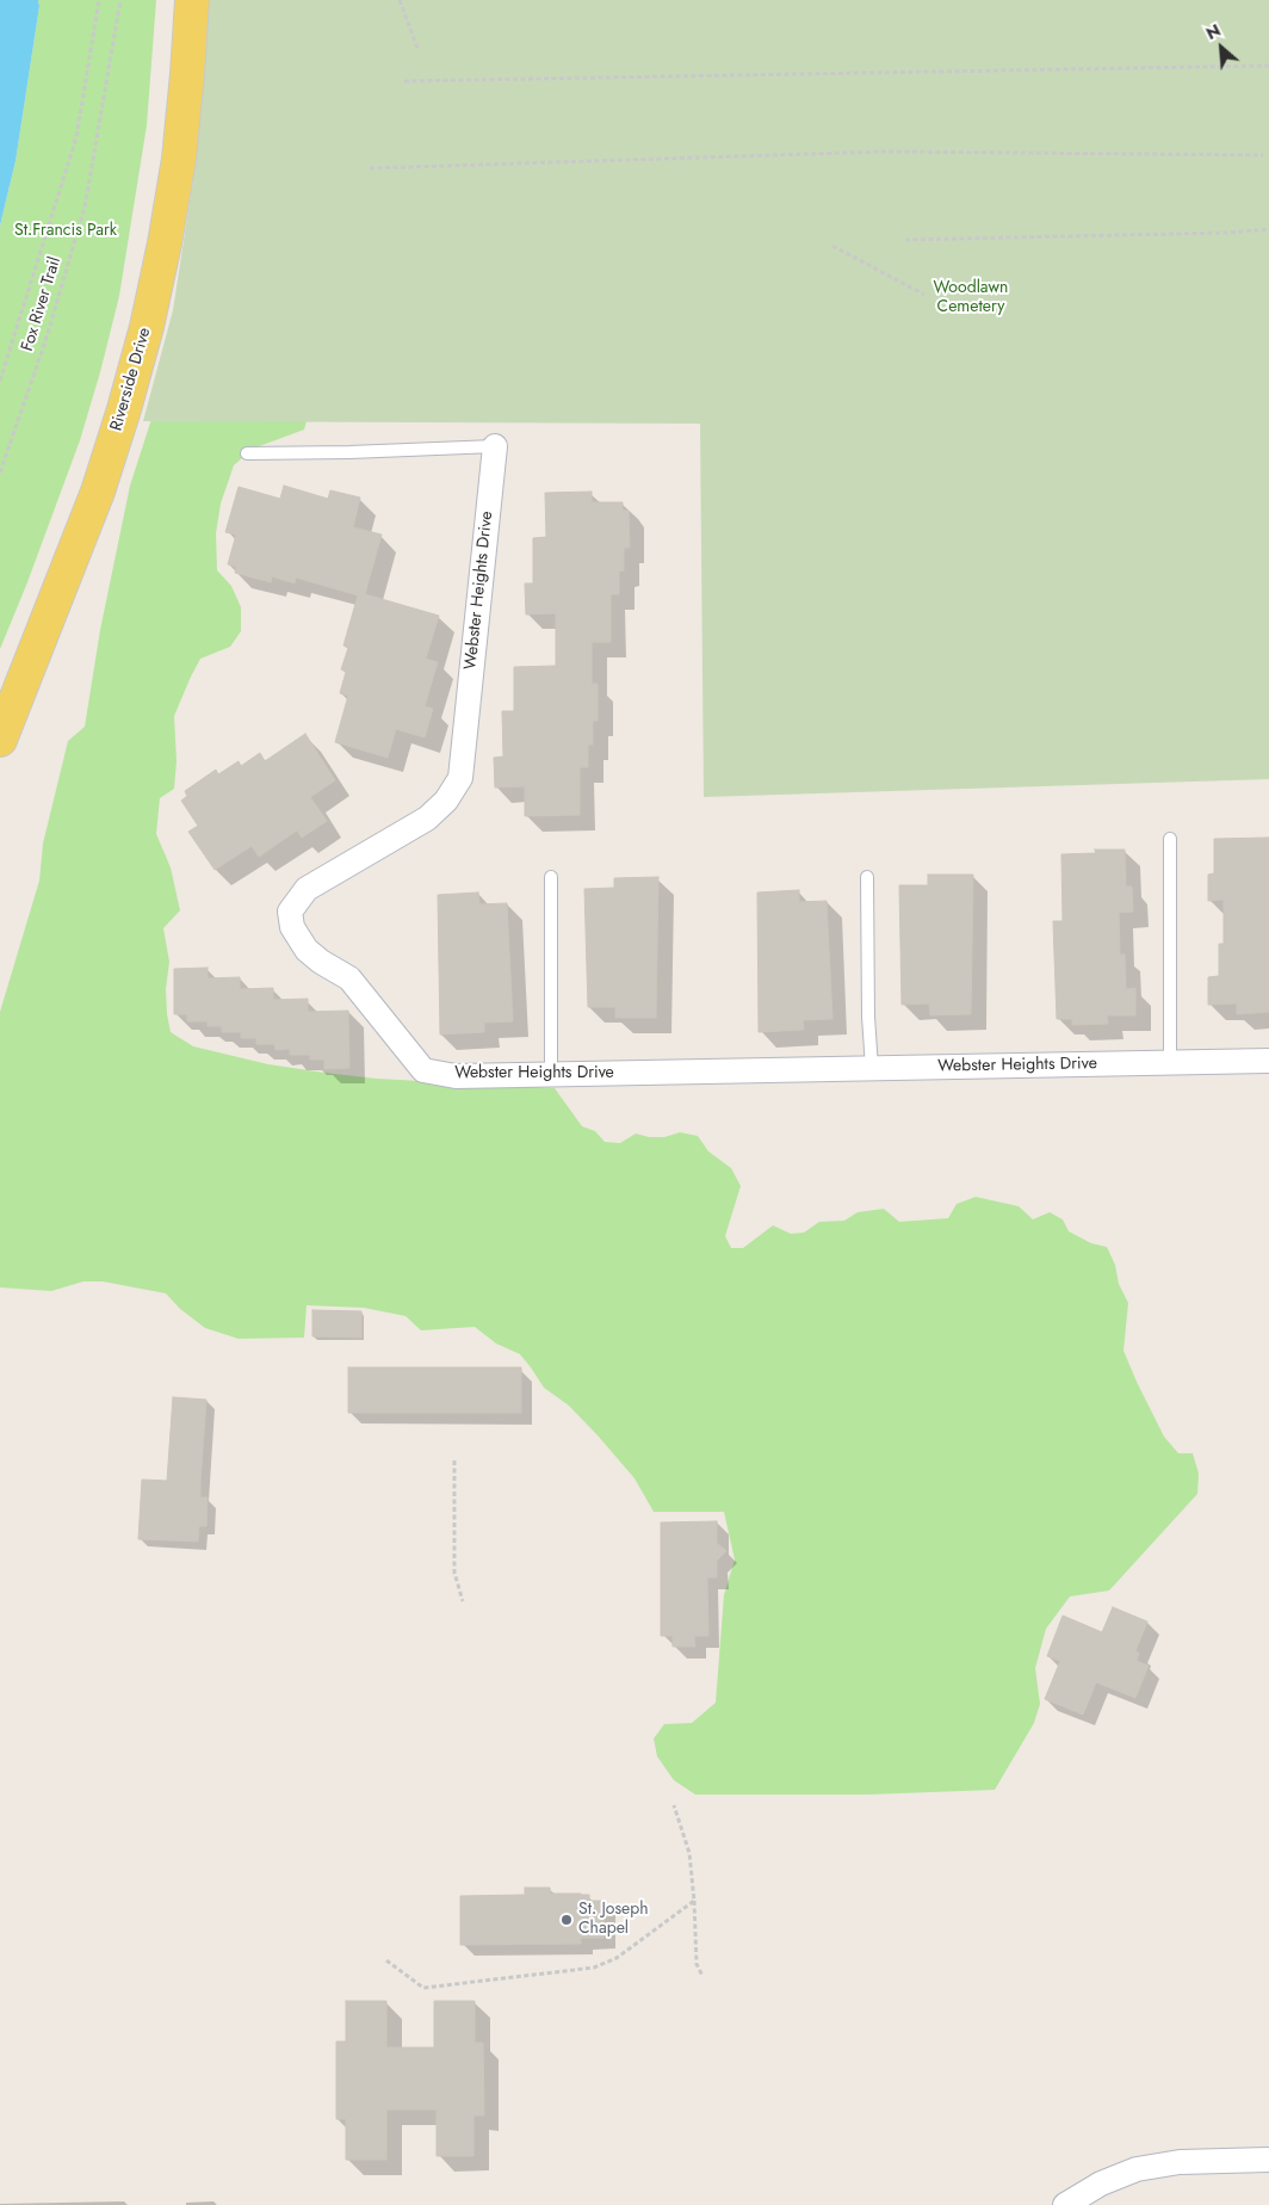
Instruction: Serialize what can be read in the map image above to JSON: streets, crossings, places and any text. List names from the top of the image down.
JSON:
{
  "streets": {
    "main road": ["Riverside Drive"],
    "street": ["Webster Heights Drive"],
    "path": ["Fox River Trail"]
  },
  "parks": ["St.Francis Park", "Woodlawn Cemetery"],
  "places": ["St. Joseph Chapel"],
  "north": "top left"
}
